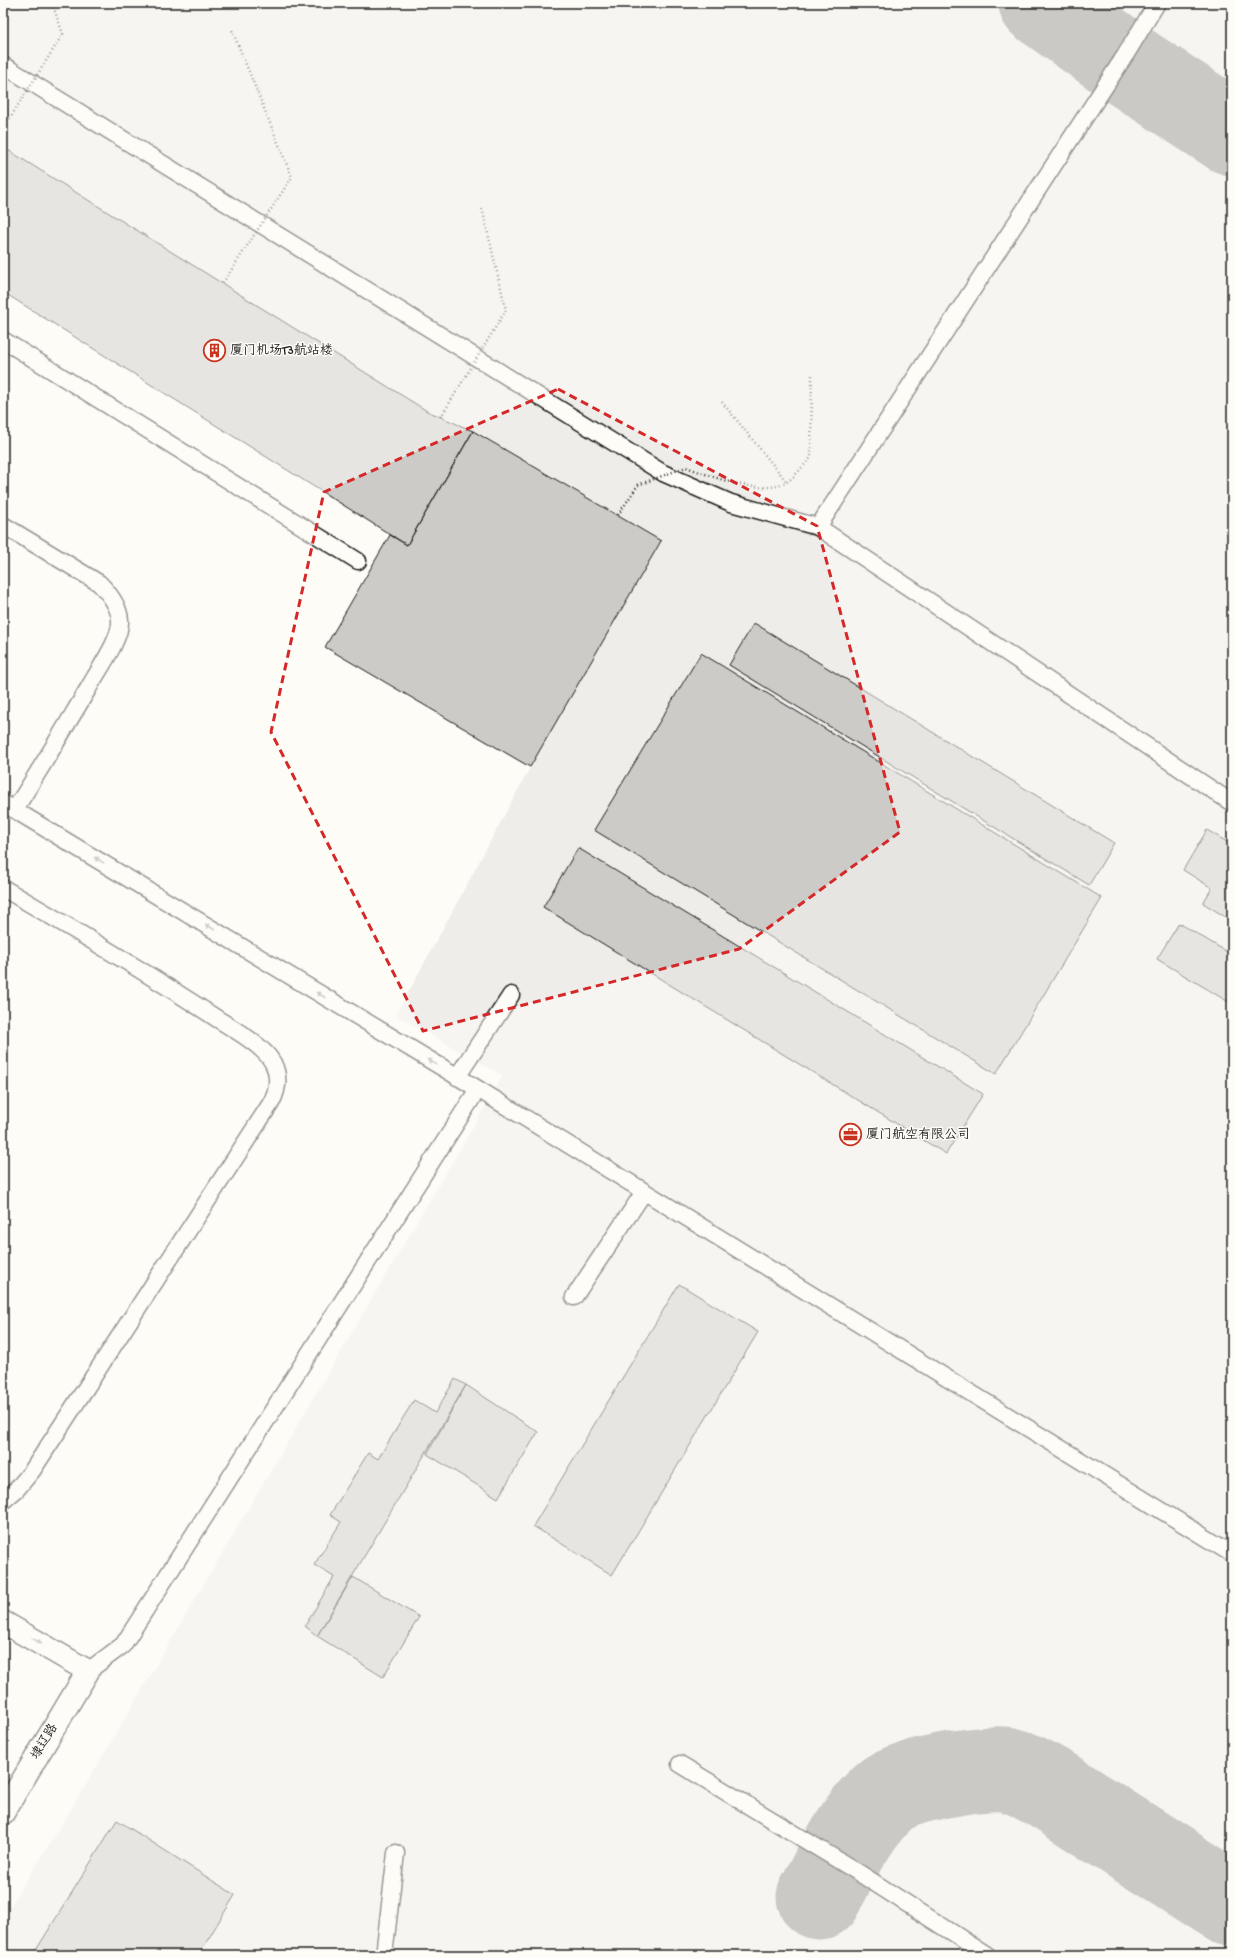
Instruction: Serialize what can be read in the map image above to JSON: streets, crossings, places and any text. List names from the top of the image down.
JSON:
{
  "streets": {
    "main road": ["埭辽路"]
  },
  "places": {
    "building": ["厦门机场T3航站楼"],
    "office": ["厦门航空有限公司"]
  }
}
